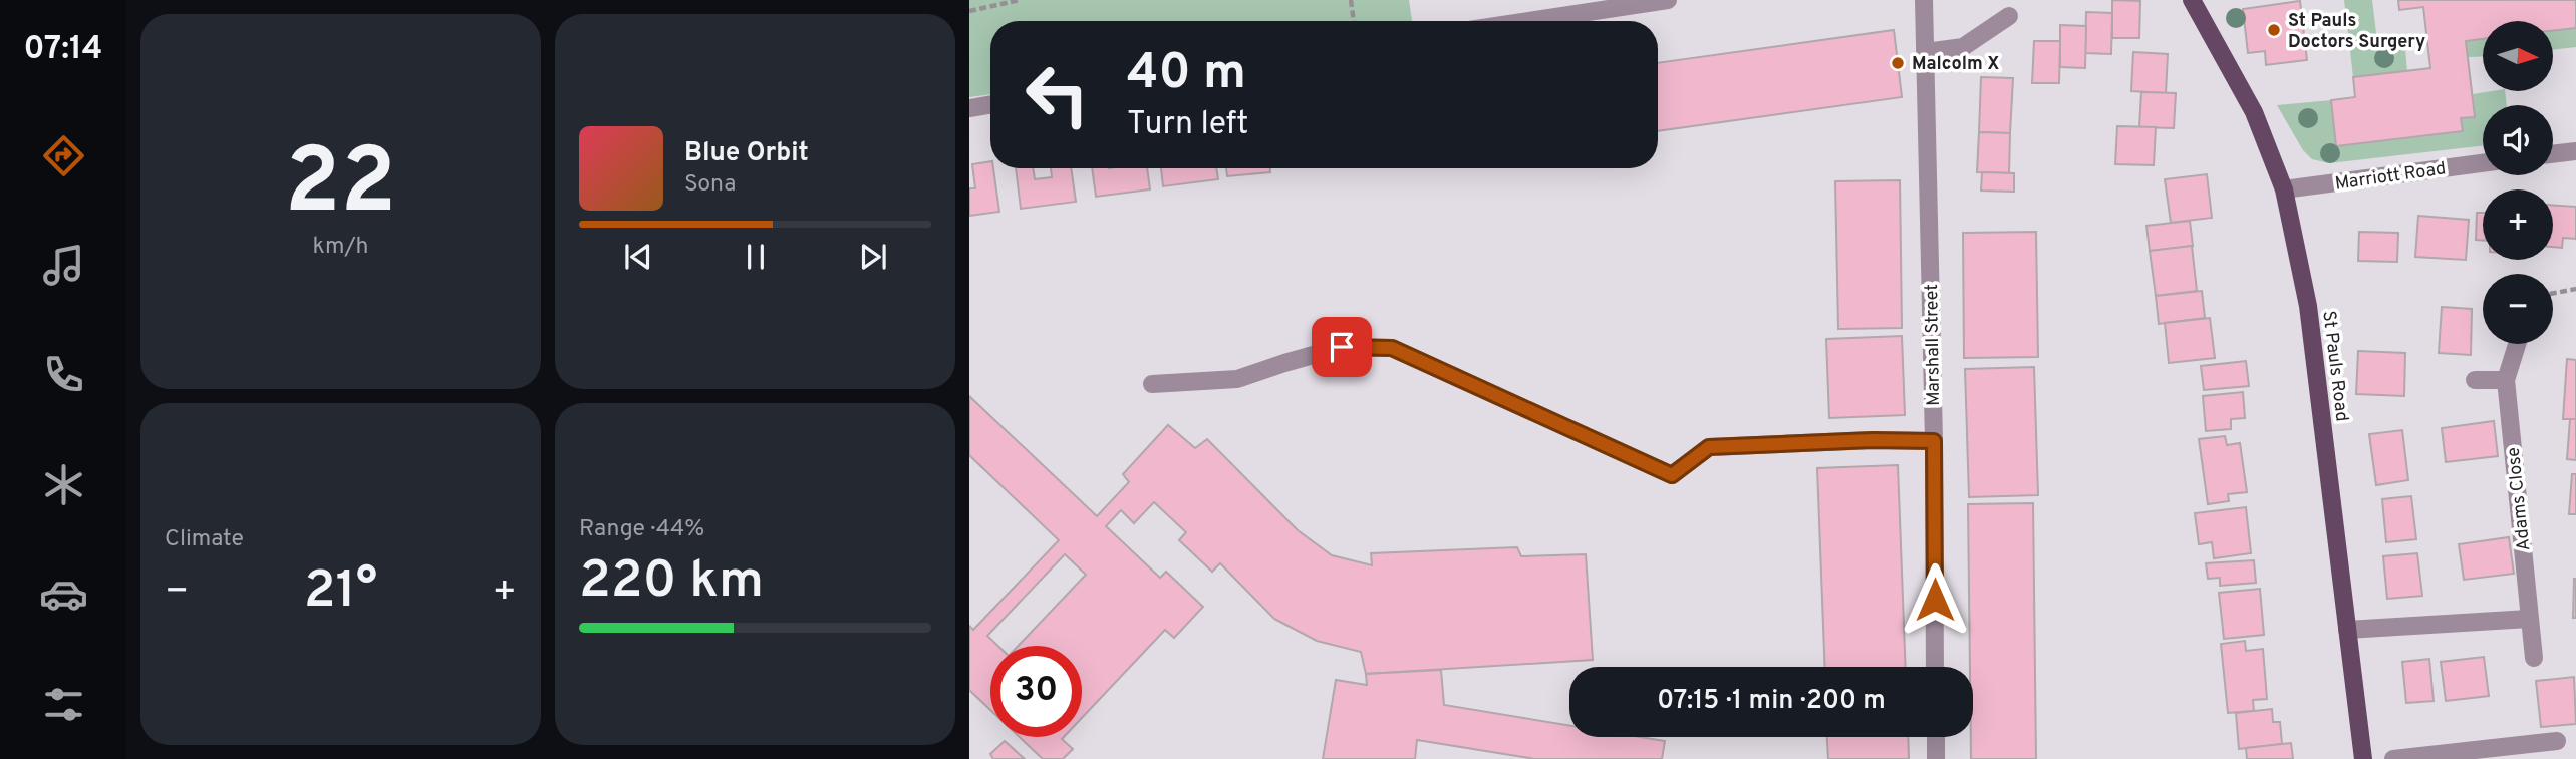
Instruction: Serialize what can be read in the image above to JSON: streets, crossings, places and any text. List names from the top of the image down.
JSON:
{
  "streets": {
    "main road": ["St Pauls Road"],
    "street": ["Marriott Road", "Marshall Street", "Adams Close"]
  },
  "crossings": [
    ["Marriott Road", "St Pauls Road"]
  ],
  "places": ["St Pauls Doctors Surgery", "Malcolm X"],
  "north": "right",
  "page": {
    "tabs": "07:14",
    "tile": [
      ["22", "km/h"],
      "Climate",
      ["Range · 44%", "220 km"]
    ],
    "map_buttons": ["+", "−"],
    "turn": ["40 m", "Turn left"],
    "song": ["Blue Orbit", "Sona"],
    "heat": ["−", "21°", "+"],
    "limit": "30",
    "trip": "07:15 · 1 min · 200 m"
  }
}
